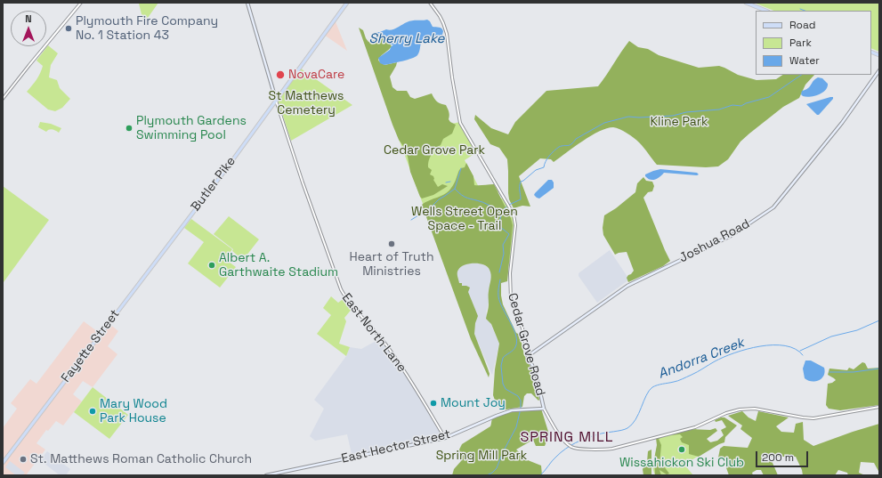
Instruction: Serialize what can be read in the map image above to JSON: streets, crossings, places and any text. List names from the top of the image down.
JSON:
{
  "streets": {
    "main road": [
      "Butler Pike",
      "Joshua Road",
      "Cedar Grove Road",
      "Fayette Street",
      "East Hector Street"
    ],
    "street": ["East North Lane"]
  },
  "crossings": [
    ["Butler Pike", "East North Lane"],
    ["Butler Pike", "Fayette Street"],
    ["Joshua Road", "Cedar Grove Road"],
    ["East North Lane", "East Hector Street"],
    ["Cedar Grove Road", "East Hector Street"]
  ],
  "districts": ["SPRING MILL"],
  "water": ["Sherry Lake", "Andorra Creek"],
  "parks": [
    "St Matthews Cemetery",
    "Kline Park",
    "Cedar Grove Park",
    "Wells Street Open Space - Trail",
    "Spring Mill Park"
  ],
  "places": [
    "Plymouth Fire Company No. 1 Station 43",
    "NovaCare",
    "Plymouth Gardens Swimming Pool",
    "Heart of Truth Ministries",
    "Albert A. Garthwaite Stadium",
    "Mount Joy",
    "Mary Wood Park House",
    "Wissahickon Ski Club",
    "St. Matthews Roman Catholic Church"
  ],
  "legend": ["Road", "Park", "Water"],
  "scale_bar": "200 m",
  "north": "top"
}
